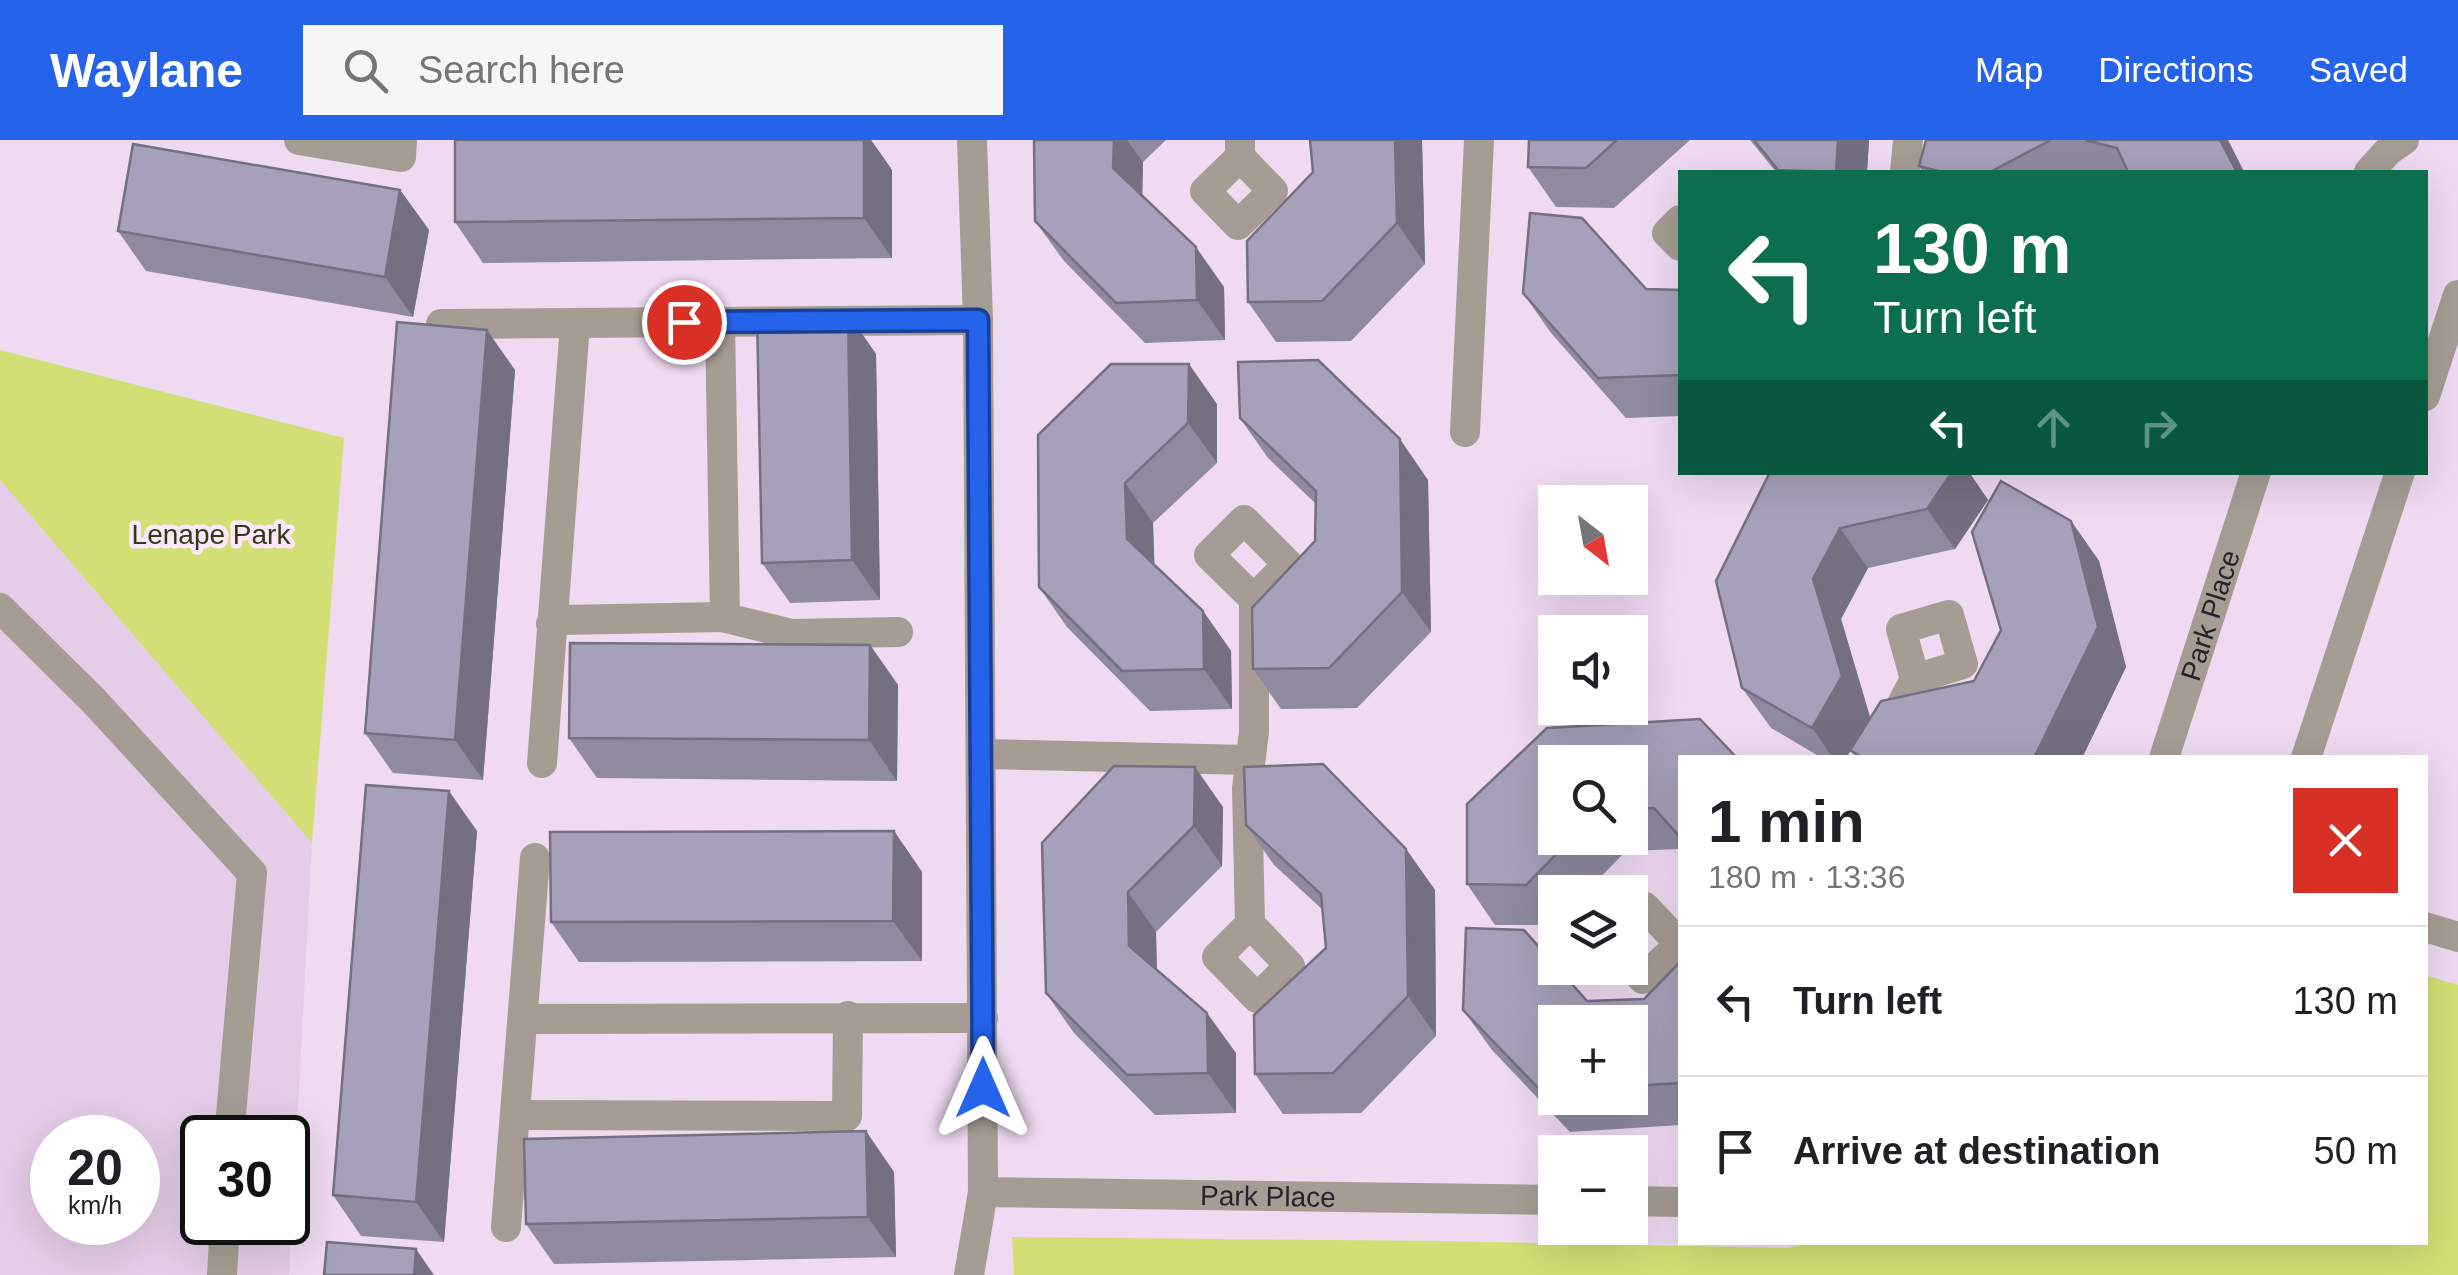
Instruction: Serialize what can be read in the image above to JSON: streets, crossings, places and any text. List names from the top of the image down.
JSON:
{
  "streets": {
    "street": ["Park Place"]
  },
  "parks": ["Lenape Park"],
  "north": "bottom right",
  "page": {
    "header": "Waylane",
    "search": "Search here",
    "nav": ["Map", "Directions", "Saved"],
    "turn": ["130 m", "Turn left"],
    "map_buttons": ["+", "−"],
    "heading": ["1 min", "180 m · 13:36"],
    "list": [
      {
        "name": "Turn left",
        "value": "130 m"
      },
      {
        "name": "Arrive at destination",
        "value": "50 m"
      }
    ],
    "speed": "20 km/h",
    "limit": "30"
  }
}
